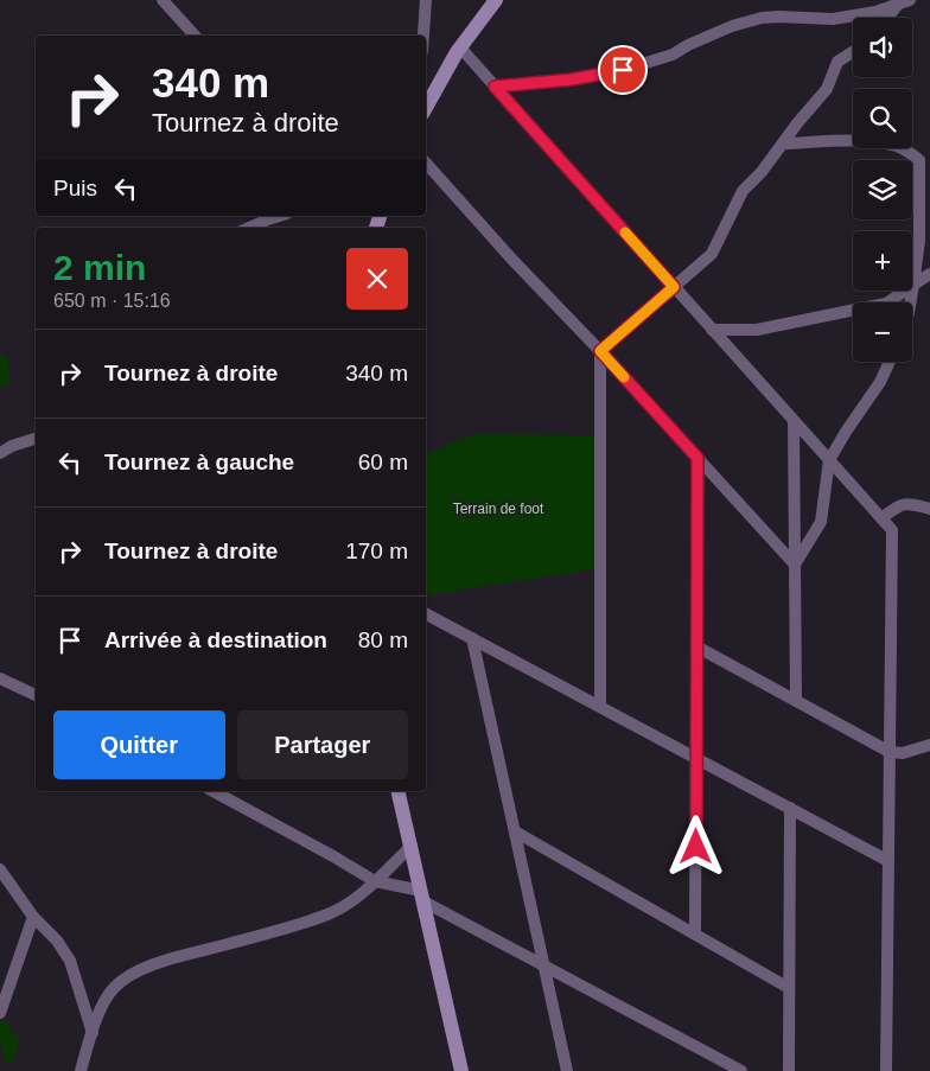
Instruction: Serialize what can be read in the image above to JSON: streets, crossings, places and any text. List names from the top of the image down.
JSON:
{
  "parks": ["Terrain de foot"],
  "page": {
    "map_buttons": ["+", "−"],
    "turn": ["340 m", "Tournez à droite"],
    "then": "Puis",
    "heading": ["2 min", "650 m · 15:16"],
    "list": [
      {
        "name": "Tournez à droite",
        "value": "340 m"
      },
      {
        "name": "Tournez à gauche",
        "value": "60 m"
      },
      {
        "name": "Tournez à droite",
        "value": "170 m"
      },
      {
        "name": "Arrivée à destination",
        "value": "80 m"
      }
    ],
    "buttons": ["Quitter", "Partager"]
  }
}
